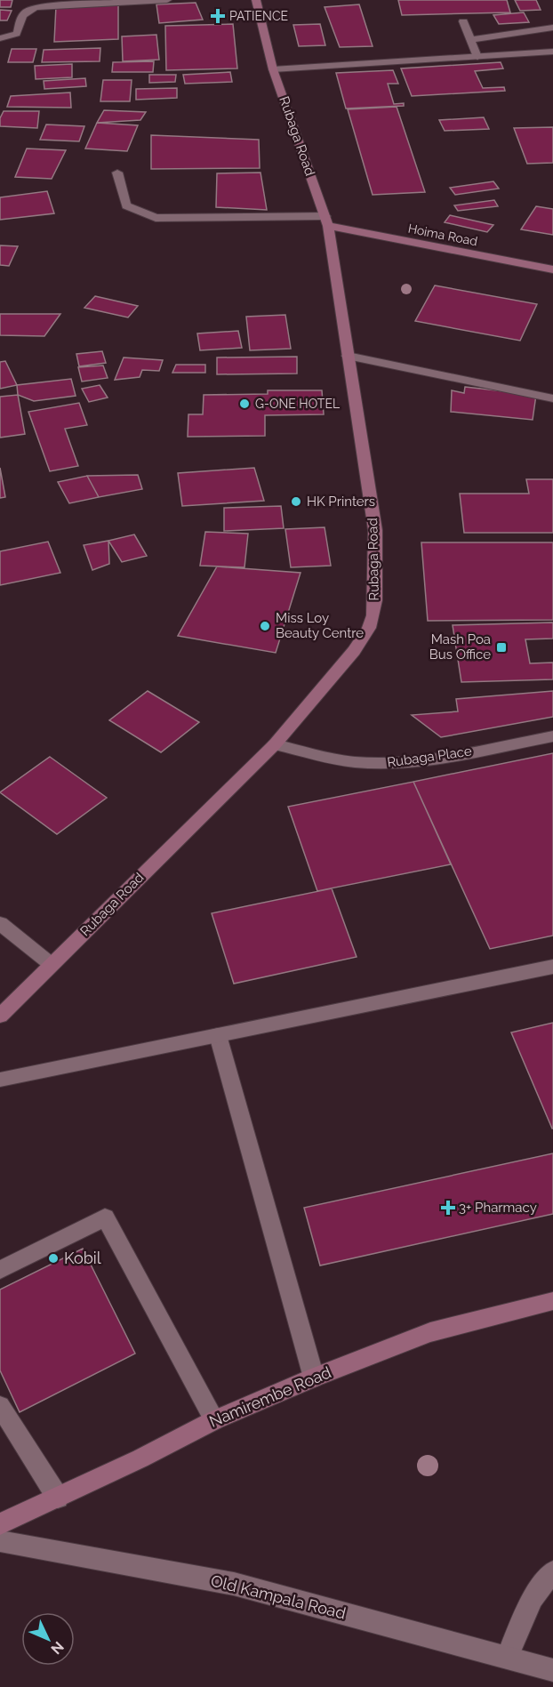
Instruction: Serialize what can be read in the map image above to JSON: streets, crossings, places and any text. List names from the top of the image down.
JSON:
{
  "streets": {
    "main road": ["Rubaga Road", "Hoima Road", "Namirembe Road"],
    "street": ["Rubaga Place", "Old Kampala Road"]
  },
  "crossings": [
    ["Rubaga Road", "Hoima Road"],
    ["Rubaga Road", "Rubaga Place"]
  ],
  "places": {
    "health": ["PATIENCE", "3+ Pharmacy"],
    "other": [
      "G-ONE HOTEL",
      "HK Printers",
      "Miss Loy Beauty Centre",
      "Kobil"
    ],
    "transit": ["Mash Poa Bus Office"]
  },
  "north": "bottom right"
}
